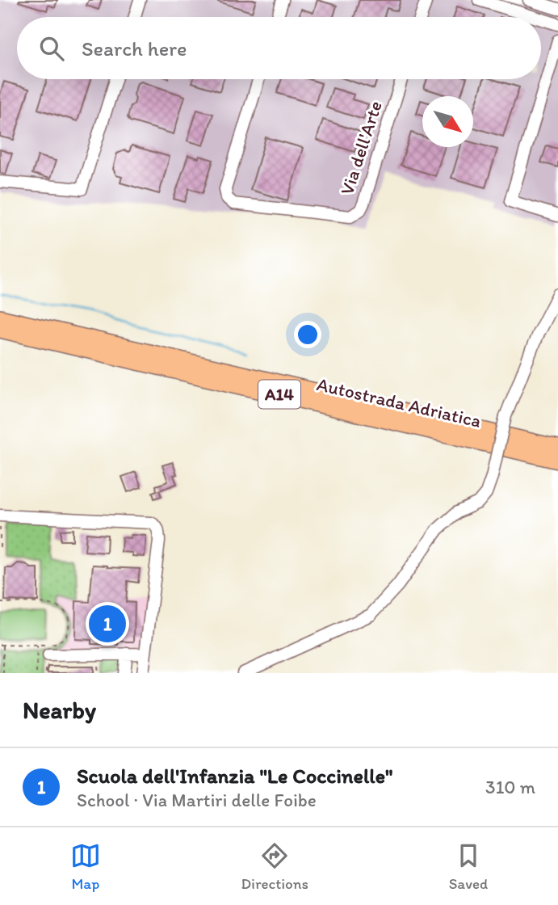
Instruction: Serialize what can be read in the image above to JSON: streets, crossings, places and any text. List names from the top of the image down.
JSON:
{
  "streets": {
    "highway": ["A14", "Autostrada Adriatica"],
    "street": ["Via dell'Arte"]
  },
  "north": "bottom right",
  "page": {
    "search": "Search here",
    "pins": "1",
    "heading": "Nearby",
    "list": [
      {
        "mark": "1",
        "name": "Scuola dell'Infanzia \"Le Coccinelle\"",
        "note": "School · Via Martiri delle Foibe",
        "value": "310 m"
      }
    ],
    "nav": ["Map", "Directions", "Saved"]
  }
}
